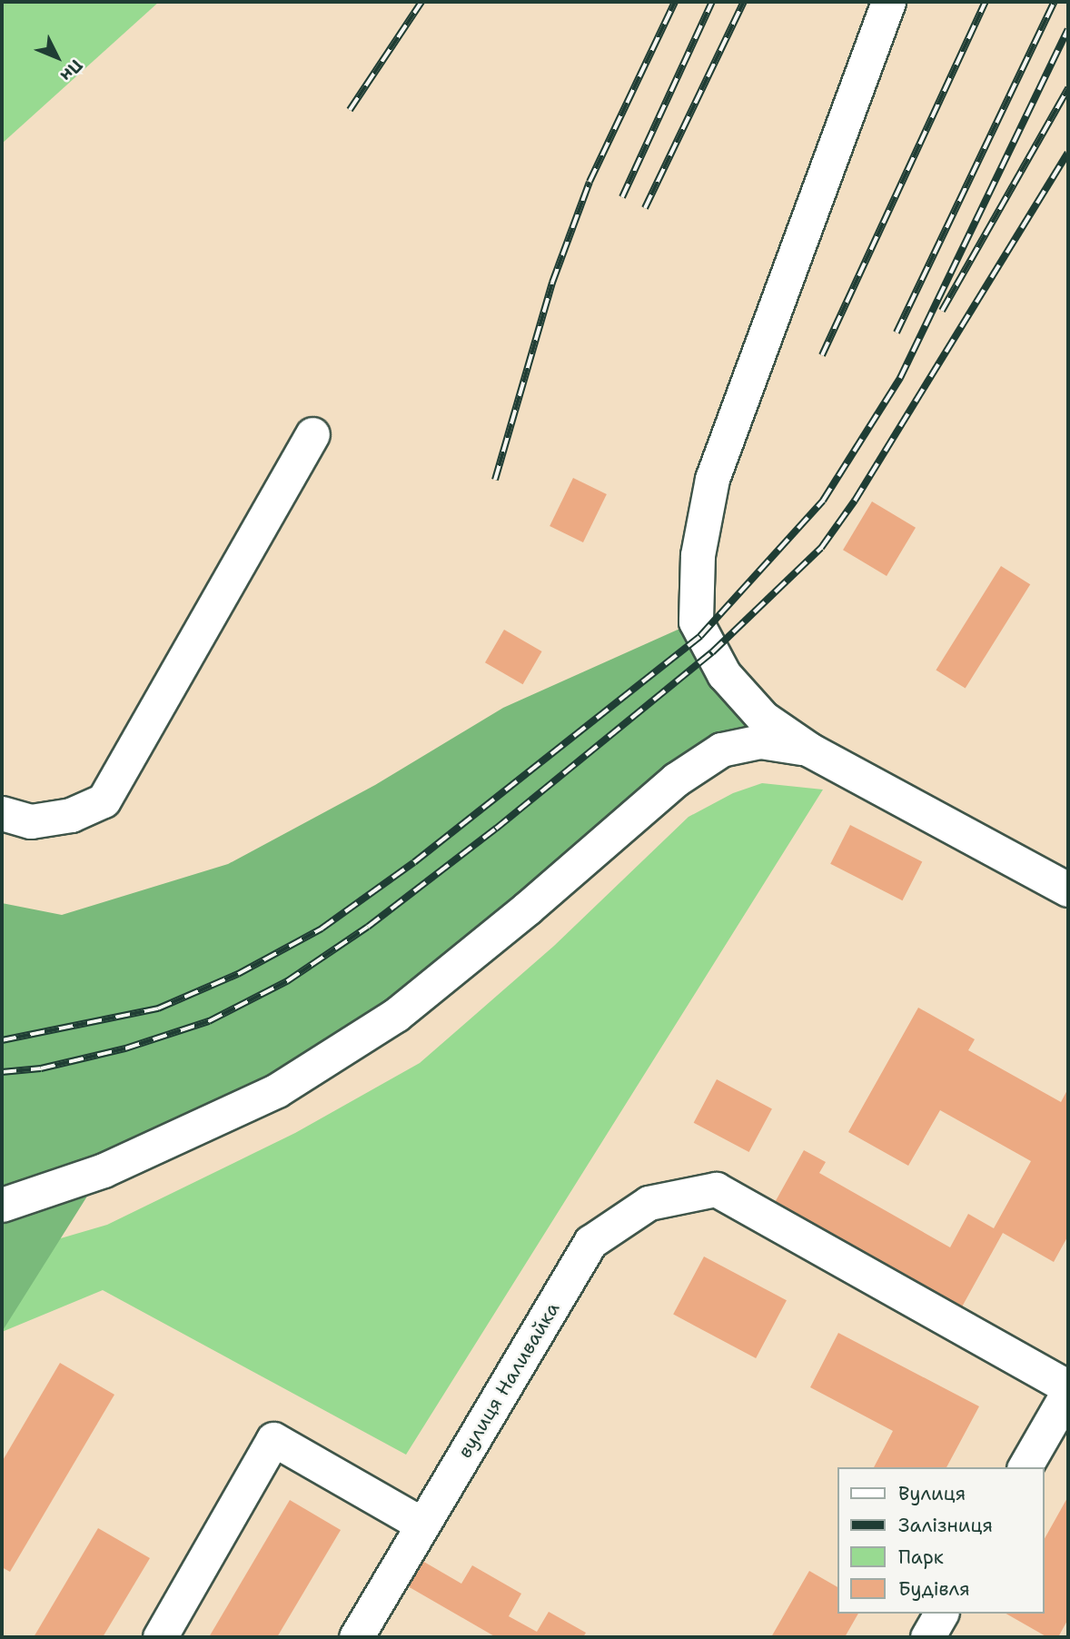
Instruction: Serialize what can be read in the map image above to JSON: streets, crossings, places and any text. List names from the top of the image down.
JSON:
{
  "streets": {
    "street": ["вулиця Наливайка"]
  },
  "legend": [
    "Вулиця",
    "Залізниця",
    "Парк",
    "Будівля"
  ],
  "north": "bottom right"
}
